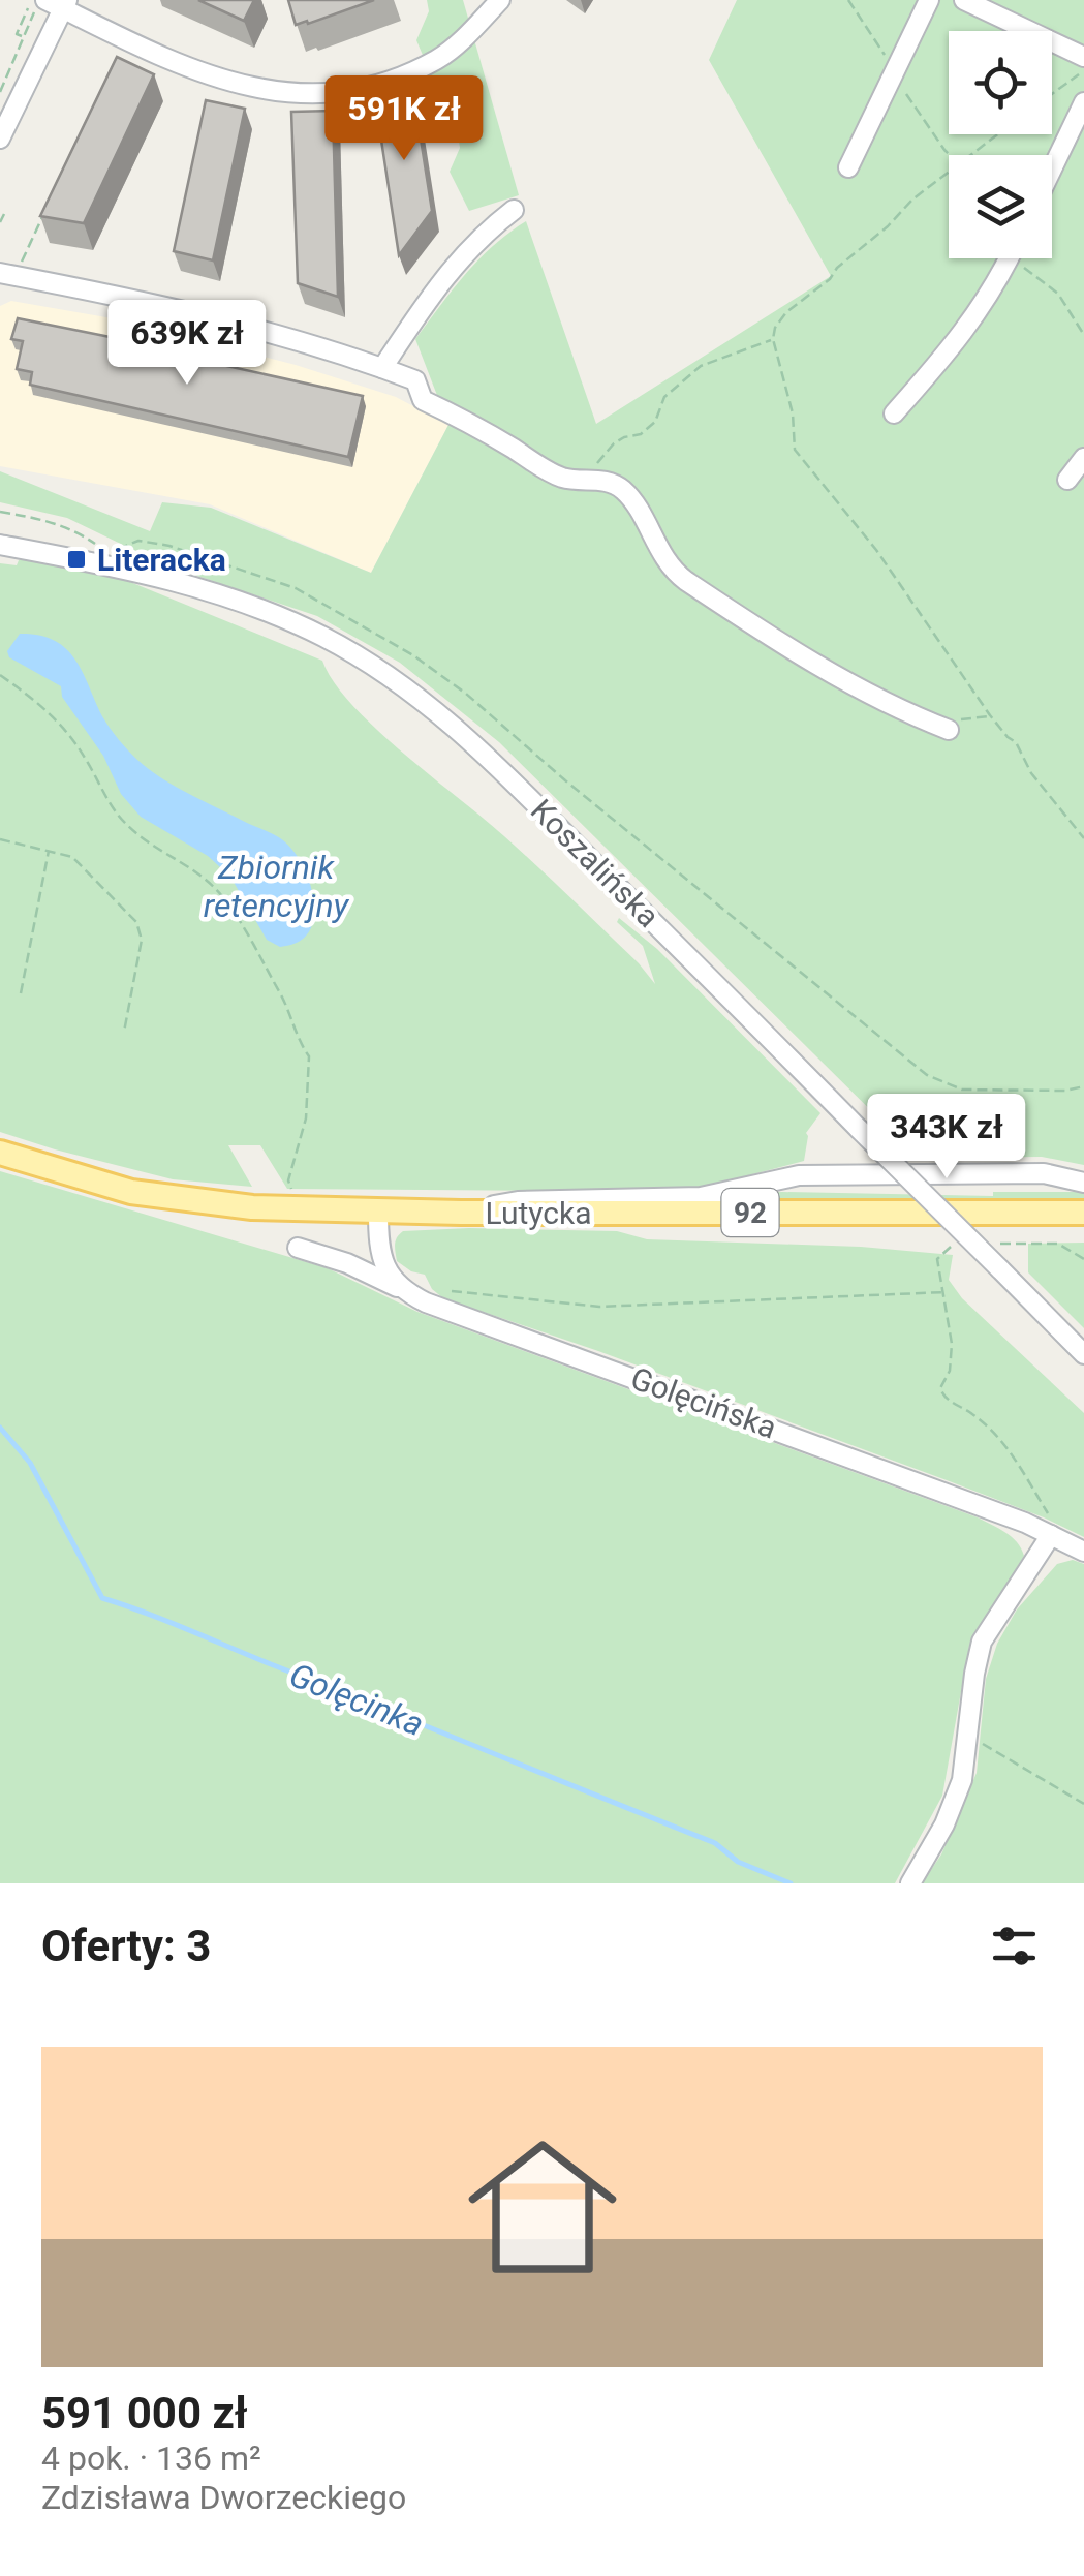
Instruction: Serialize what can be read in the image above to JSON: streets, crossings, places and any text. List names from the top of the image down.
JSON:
{
  "streets": {
    "main road": ["Lutycka", "92"],
    "street": ["Koszalińska", "Golęcińska"]
  },
  "water": ["Zbiornik retencyjny", "Golęcinka"],
  "places": {
    "transit": ["Literacka"]
  },
  "page": {
    "price": ["591K zł", "639K zł", "343K zł"],
    "heading": "Oferty: 3",
    "list": [
      {
        "name": "591 000 zł",
        "note": "4 pok. · 136 m² · Zdzisława Dworzeckiego"
      }
    ]
  }
}
